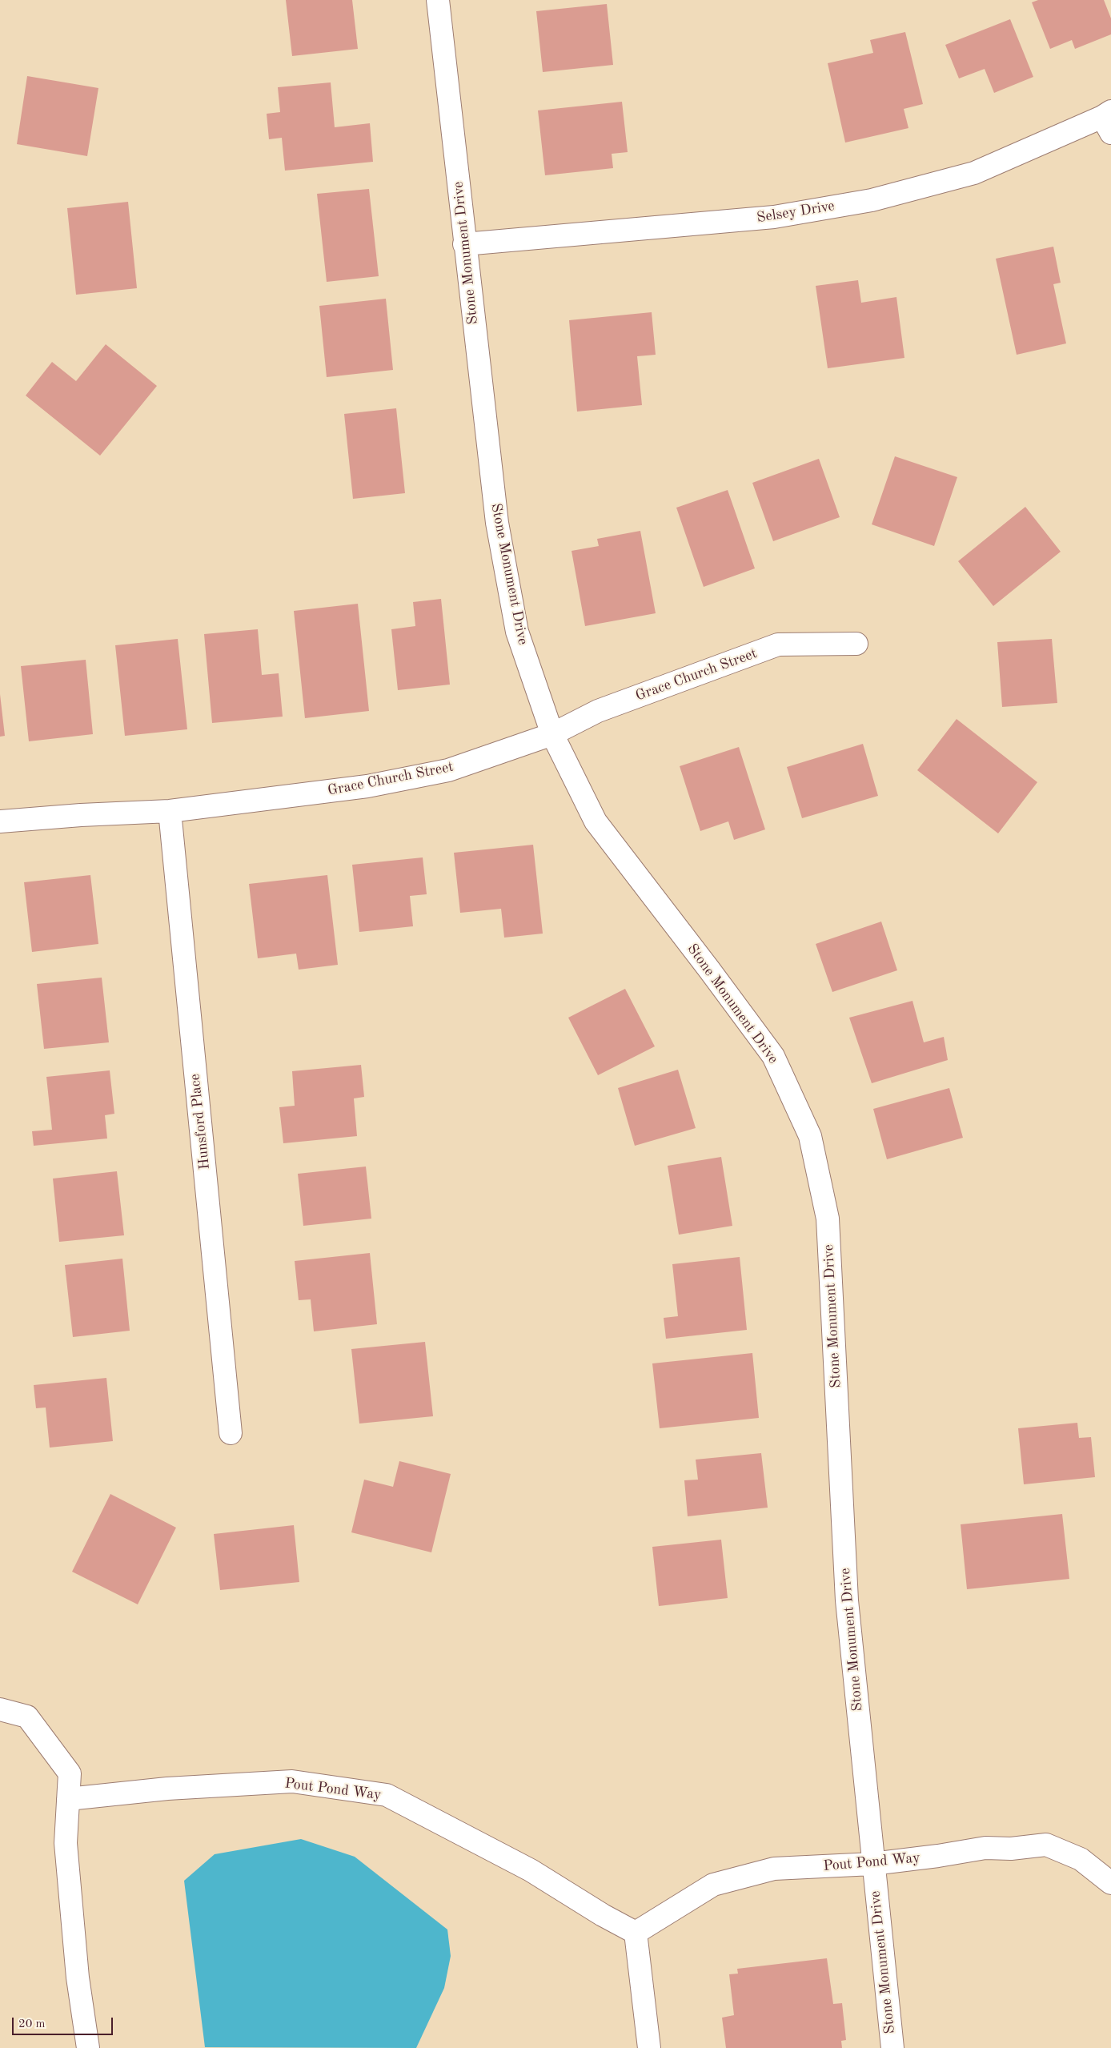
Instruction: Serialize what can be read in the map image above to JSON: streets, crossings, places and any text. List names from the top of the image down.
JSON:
{
  "streets": {
    "street": [
      "Selsey Drive",
      "Stone Monument Drive",
      "Grace Church Street",
      "Hunsford Place",
      "Pout Pond Way"
    ]
  },
  "crossings": [
    ["Selsey Drive", "Stone Monument Drive"],
    ["Stone Monument Drive", "Grace Church Street"],
    ["Stone Monument Drive", "Pout Pond Way"],
    ["Grace Church Street", "Hunsford Place"]
  ],
  "scale_bar": "20 m"
}
